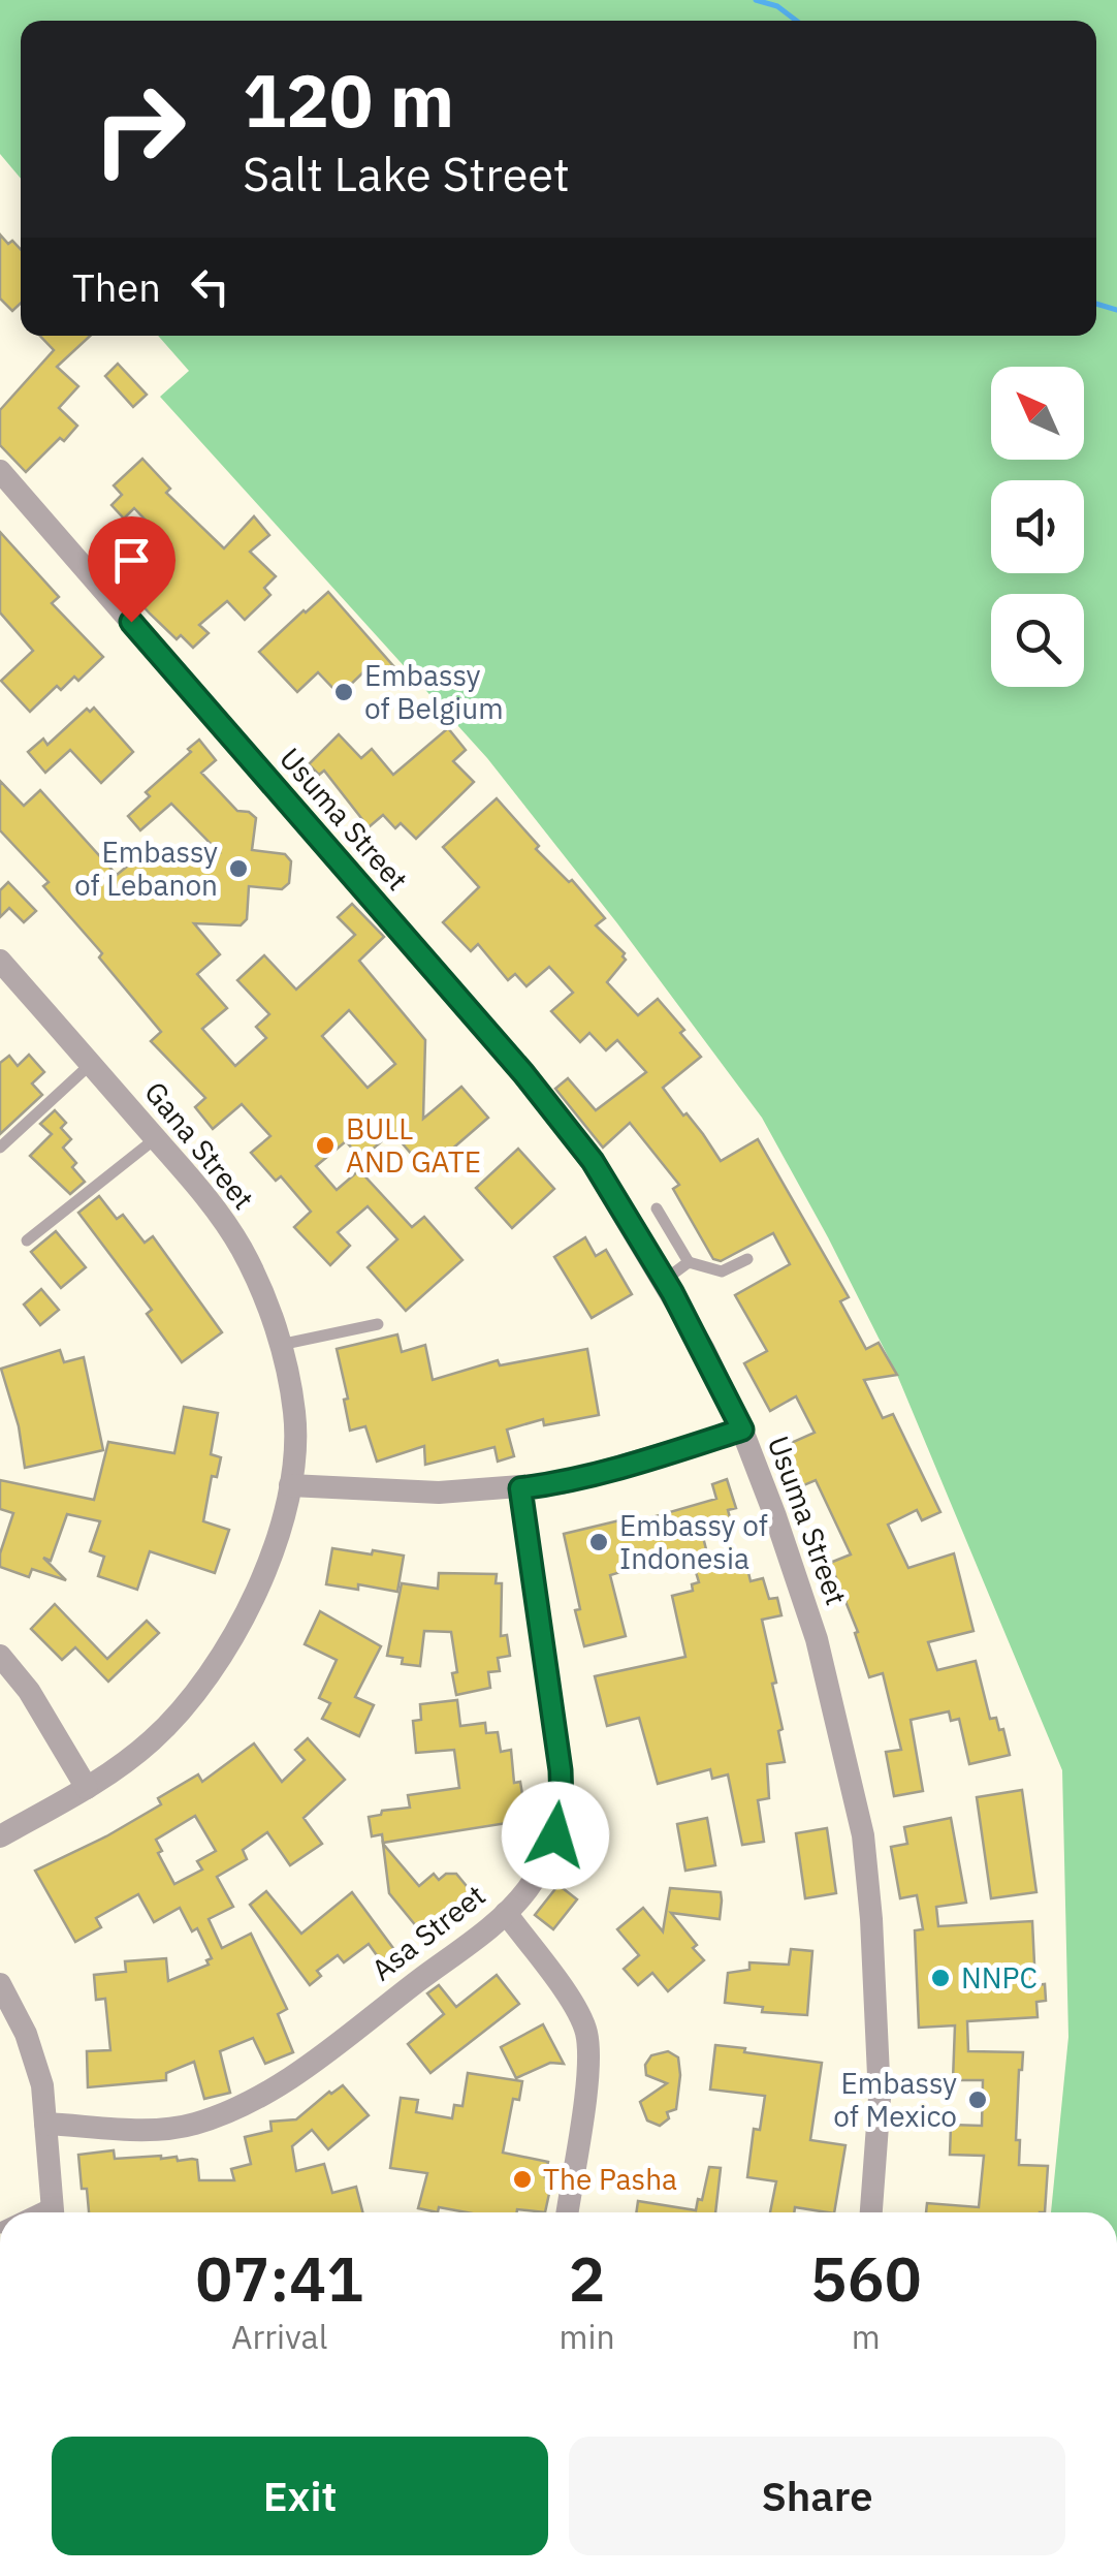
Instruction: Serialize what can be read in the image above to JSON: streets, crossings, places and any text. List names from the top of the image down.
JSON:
{
  "streets": {
    "street": ["Usuma Street", "Gana Street", "Asa Street"]
  },
  "places": [
    "Embassy of Belgium",
    "Embassy of Lebanon",
    "BULL AND GATE",
    "Embassy of Indonesia",
    "NNPC",
    "Embassy of Mexico",
    "The Pasha"
  ],
  "north": "top left",
  "page": {
    "turn": ["120 m", "Salt Lake Street"],
    "then": "Then",
    "eta": [
      "07:41",
      "Arrival",
      "2",
      "min",
      "560",
      "m"
    ],
    "buttons": ["Exit", "Share"]
  }
}
